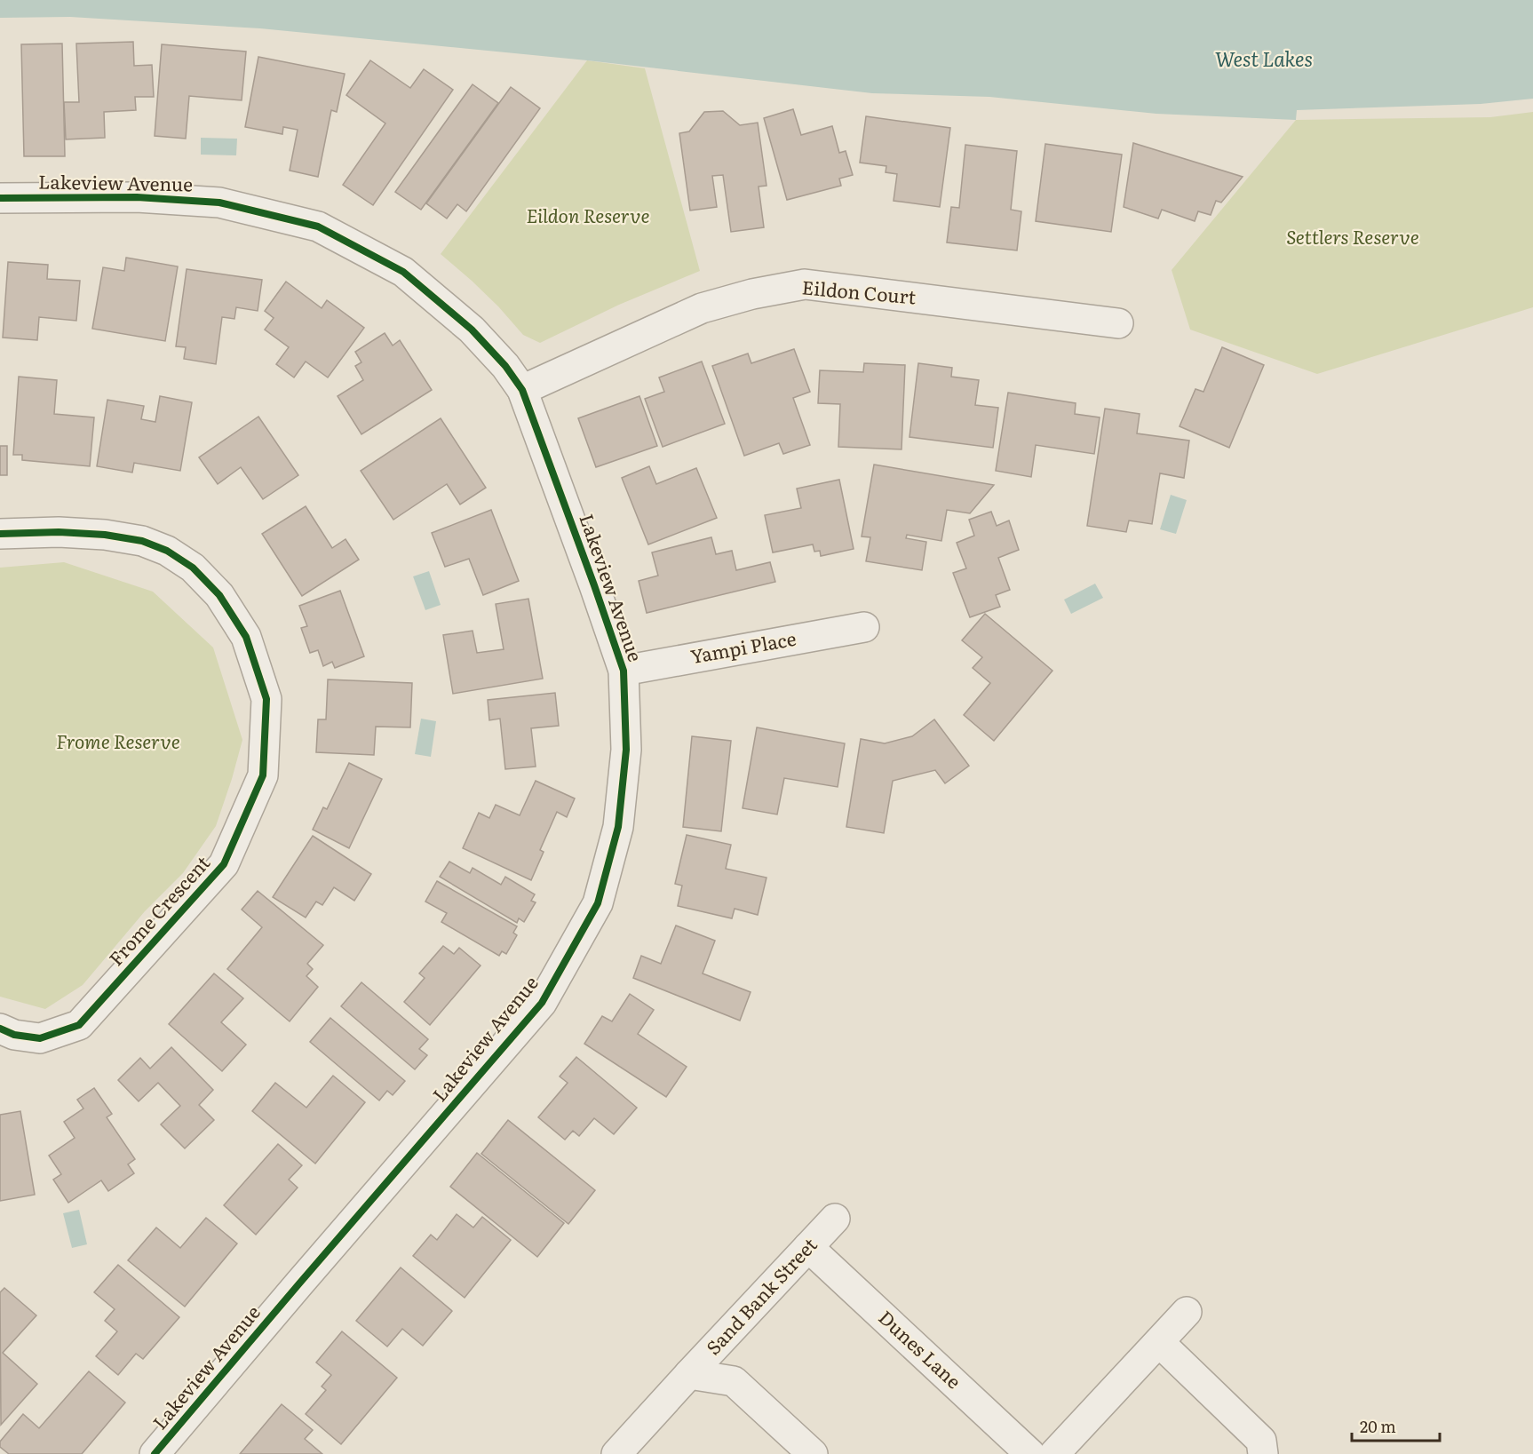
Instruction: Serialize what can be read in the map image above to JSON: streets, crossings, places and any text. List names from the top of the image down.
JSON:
{
  "streets": {
    "street": [
      "Lakeview Avenue",
      "Eildon Court",
      "Yampi Place",
      "Frome Crescent",
      "Sand Bank Street",
      "Dunes Lane"
    ]
  },
  "crossings": [
    ["Lakeview Avenue", "Eildon Court"],
    ["Lakeview Avenue", "Yampi Place"],
    ["Sand Bank Street", "Dunes Lane"]
  ],
  "water": ["West Lakes"],
  "parks": ["Eildon Reserve", "Settlers Reserve", "Frome Reserve"],
  "scale_bar": "20 m"
}
